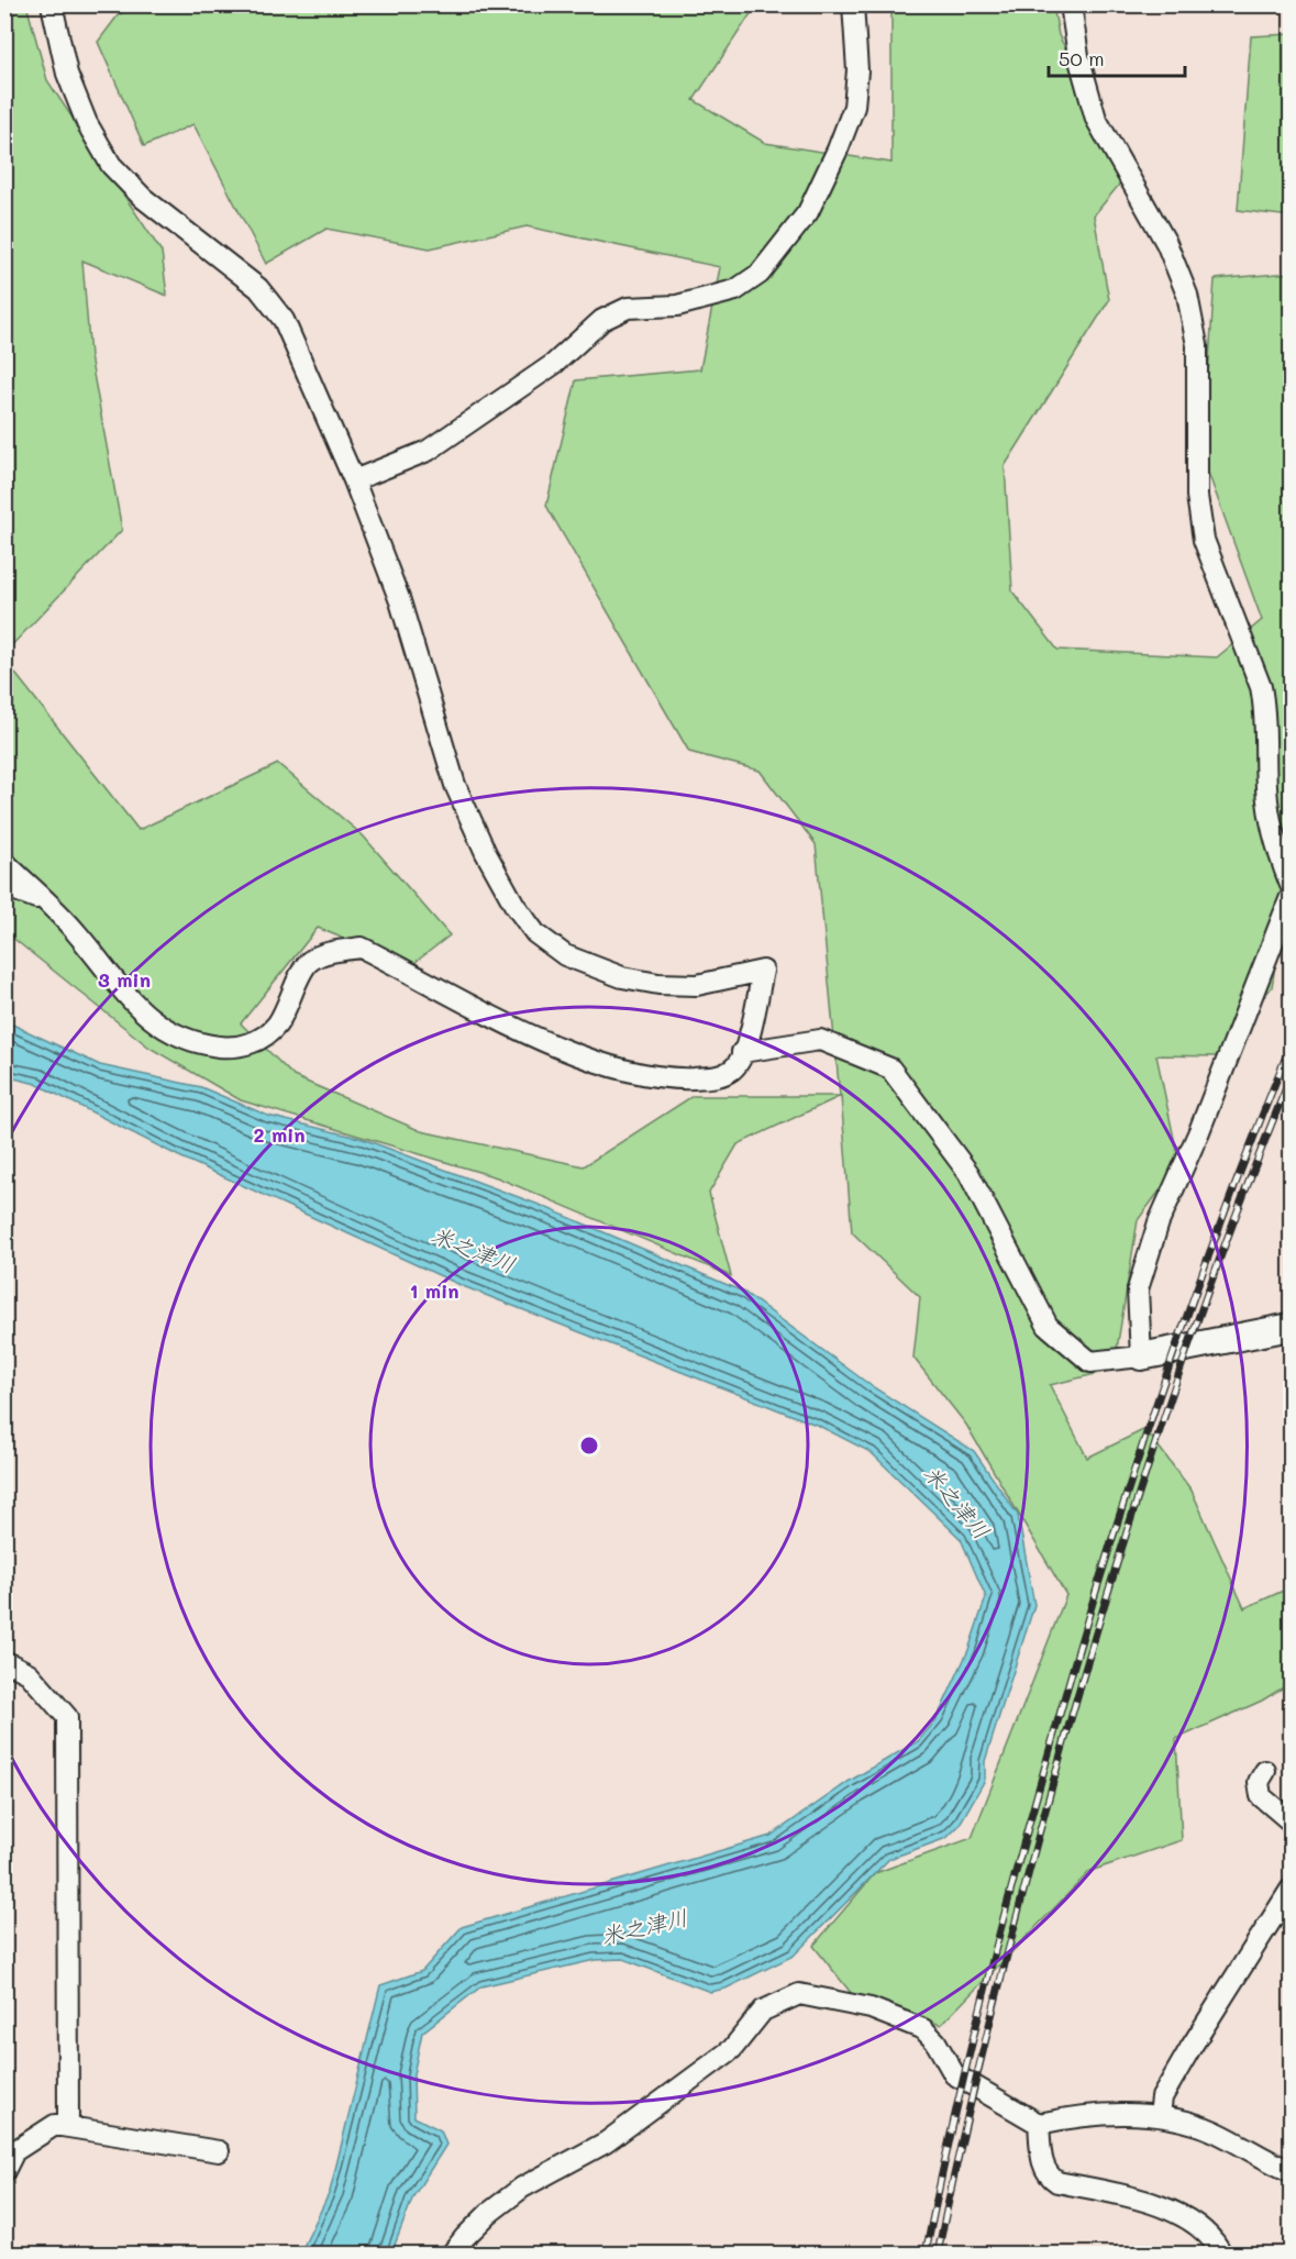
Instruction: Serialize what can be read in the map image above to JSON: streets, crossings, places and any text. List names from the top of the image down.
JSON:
{
  "water": ["米之津川"],
  "scale_bar": "50 m",
  "rings": ["3 min", "2 min", "1 min"]
}
